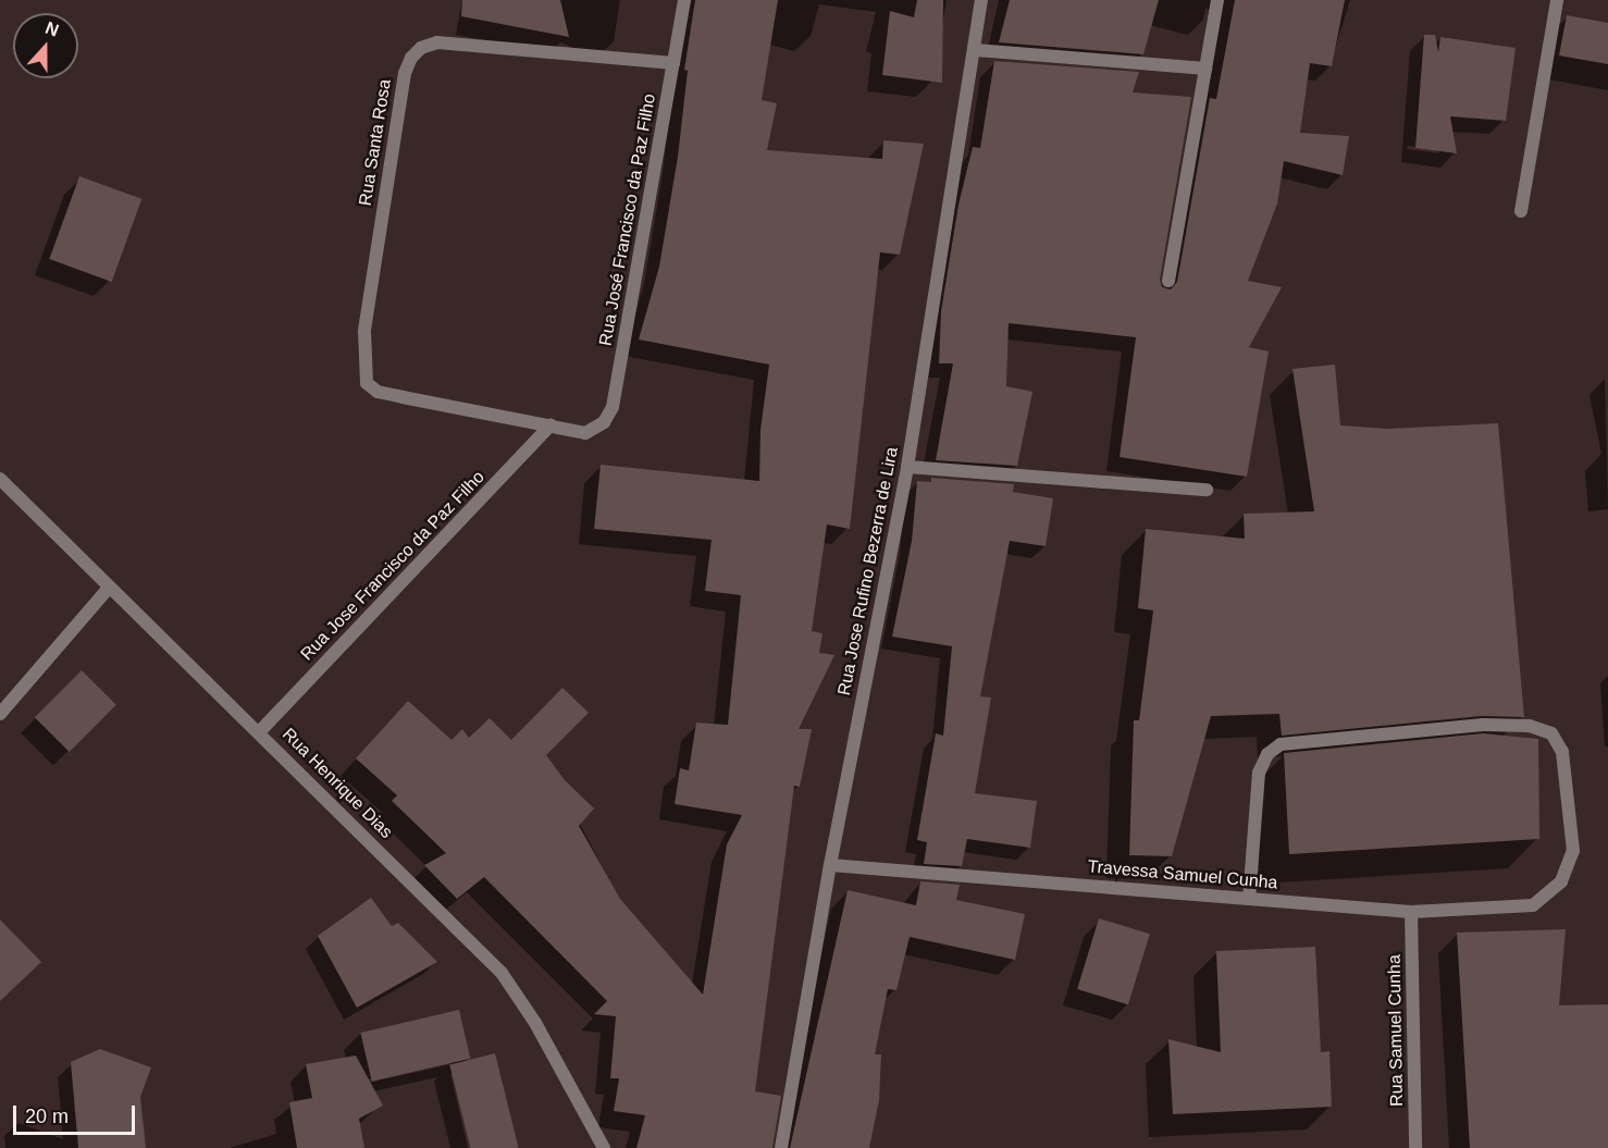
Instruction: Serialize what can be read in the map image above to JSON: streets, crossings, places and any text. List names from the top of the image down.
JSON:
{
  "streets": {
    "street": [
      "Rua Santa Rosa",
      "Rua José Francisco da Paz Filho",
      "Rua Jose Francisco da Paz Filho",
      "Rua Jose Rufino Bezerra de Lira",
      "Rua Henrique Dias",
      "Travessa Samuel Cunha",
      "Rua Samuel Cunha"
    ]
  },
  "crossings": [
    ["Rua Santa Rosa", "Rua José Francisco da Paz Filho"],
    ["Rua Santa Rosa", "Rua Jose Francisco da Paz Filho"],
    ["Rua José Francisco da Paz Filho", "Rua Jose Francisco da Paz Filho"],
    ["Rua Jose Francisco da Paz Filho", "Rua Henrique Dias"],
    ["Rua Jose Rufino Bezerra de Lira", "Travessa Samuel Cunha"],
    ["Travessa Samuel Cunha", "Rua Samuel Cunha"]
  ],
  "scale_bar": "20 m",
  "north": "top"
}
